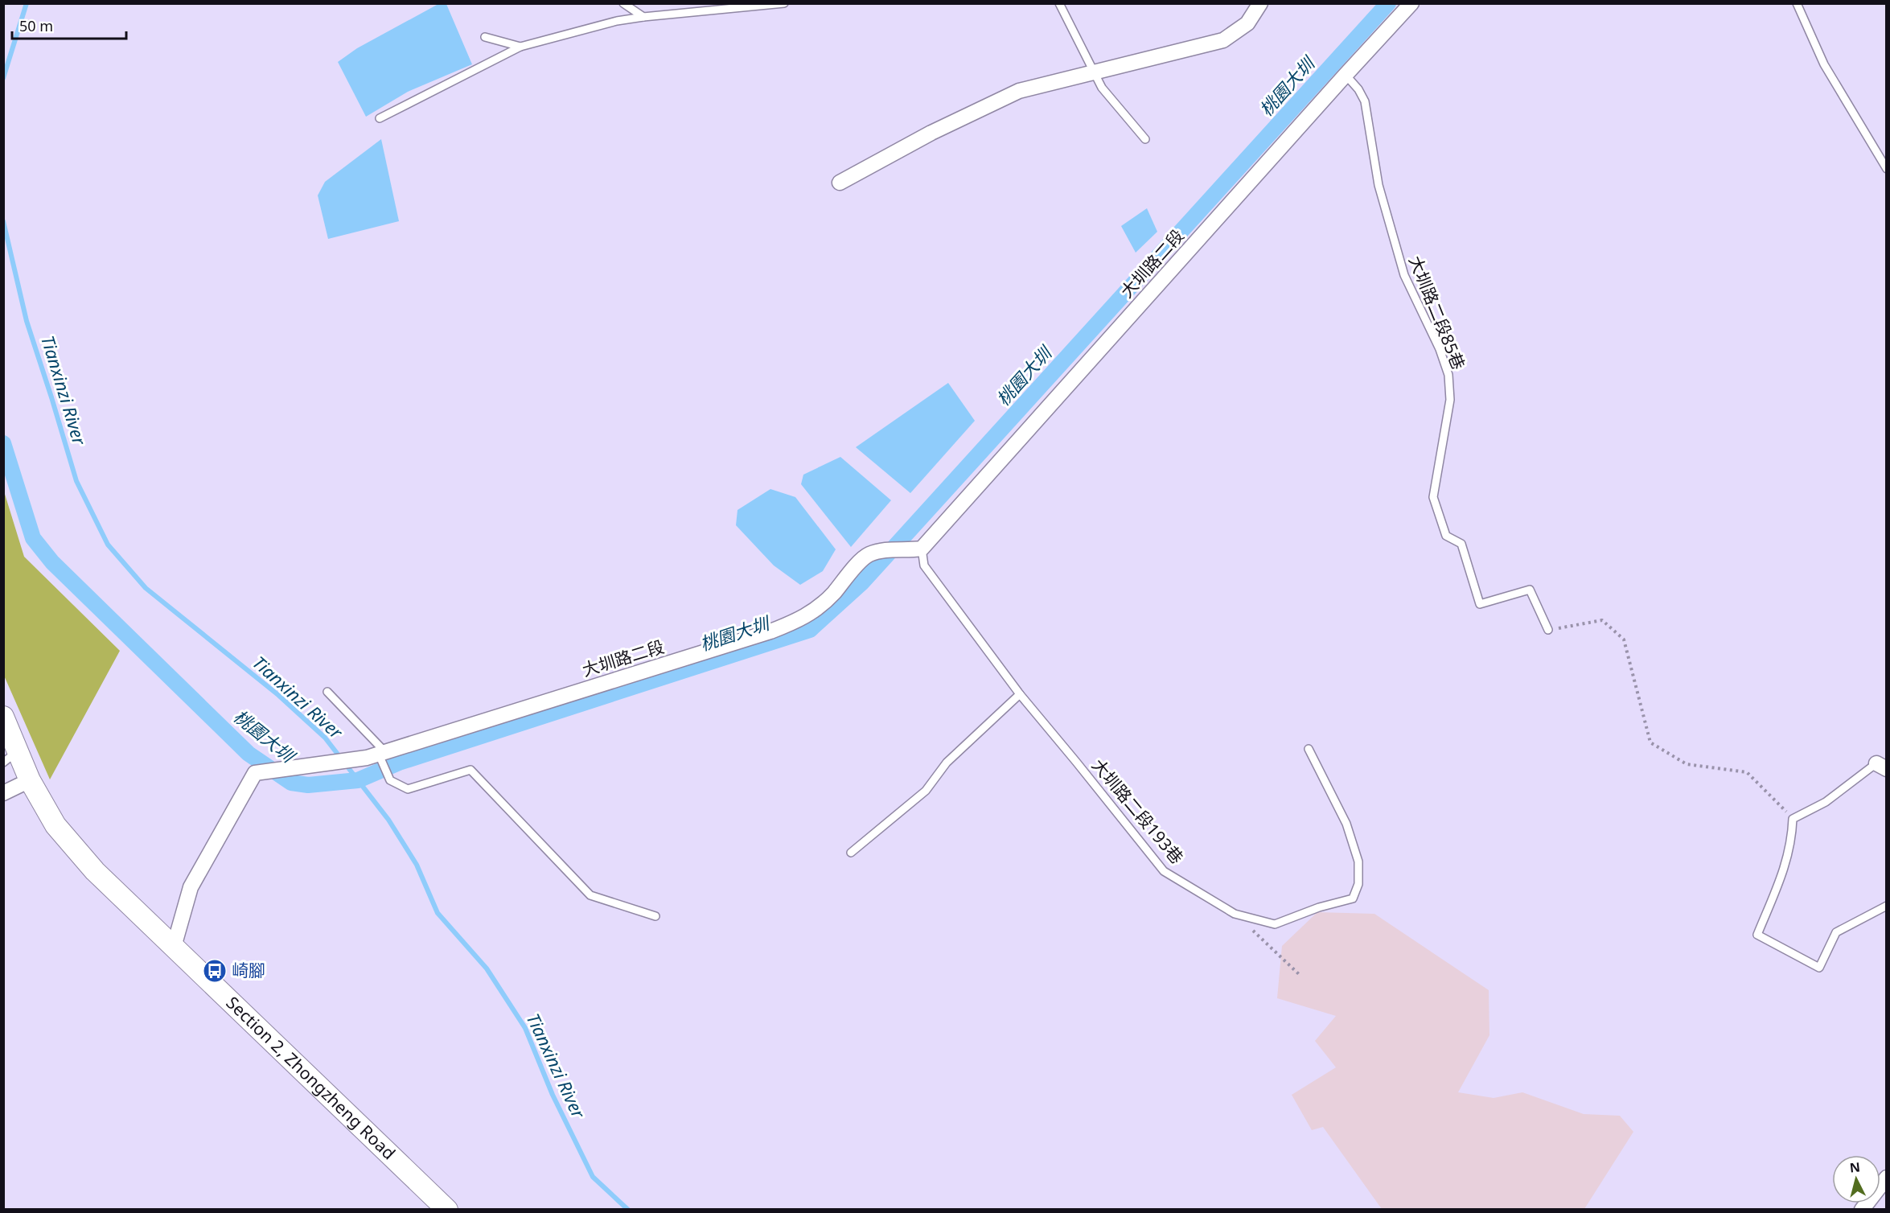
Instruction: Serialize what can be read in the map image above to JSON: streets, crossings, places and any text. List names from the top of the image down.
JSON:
{
  "streets": {
    "main road": ["Section 2, Zhongzheng Road"],
    "street": ["大圳路二段"],
    "lane": ["大圳路二段85巷", "大圳路二段193巷"]
  },
  "crossings": [
    ["大圳路二段", "大圳路二段85巷"],
    ["大圳路二段", "大圳路二段193巷"],
    ["大圳路二段", "Section 2, Zhongzheng Road"]
  ],
  "water": ["桃園大圳", "Tianxinzi River"],
  "places": {
    "bus stop": ["崎腳"]
  },
  "scale_bar": "50 m",
  "north": "top"
}
